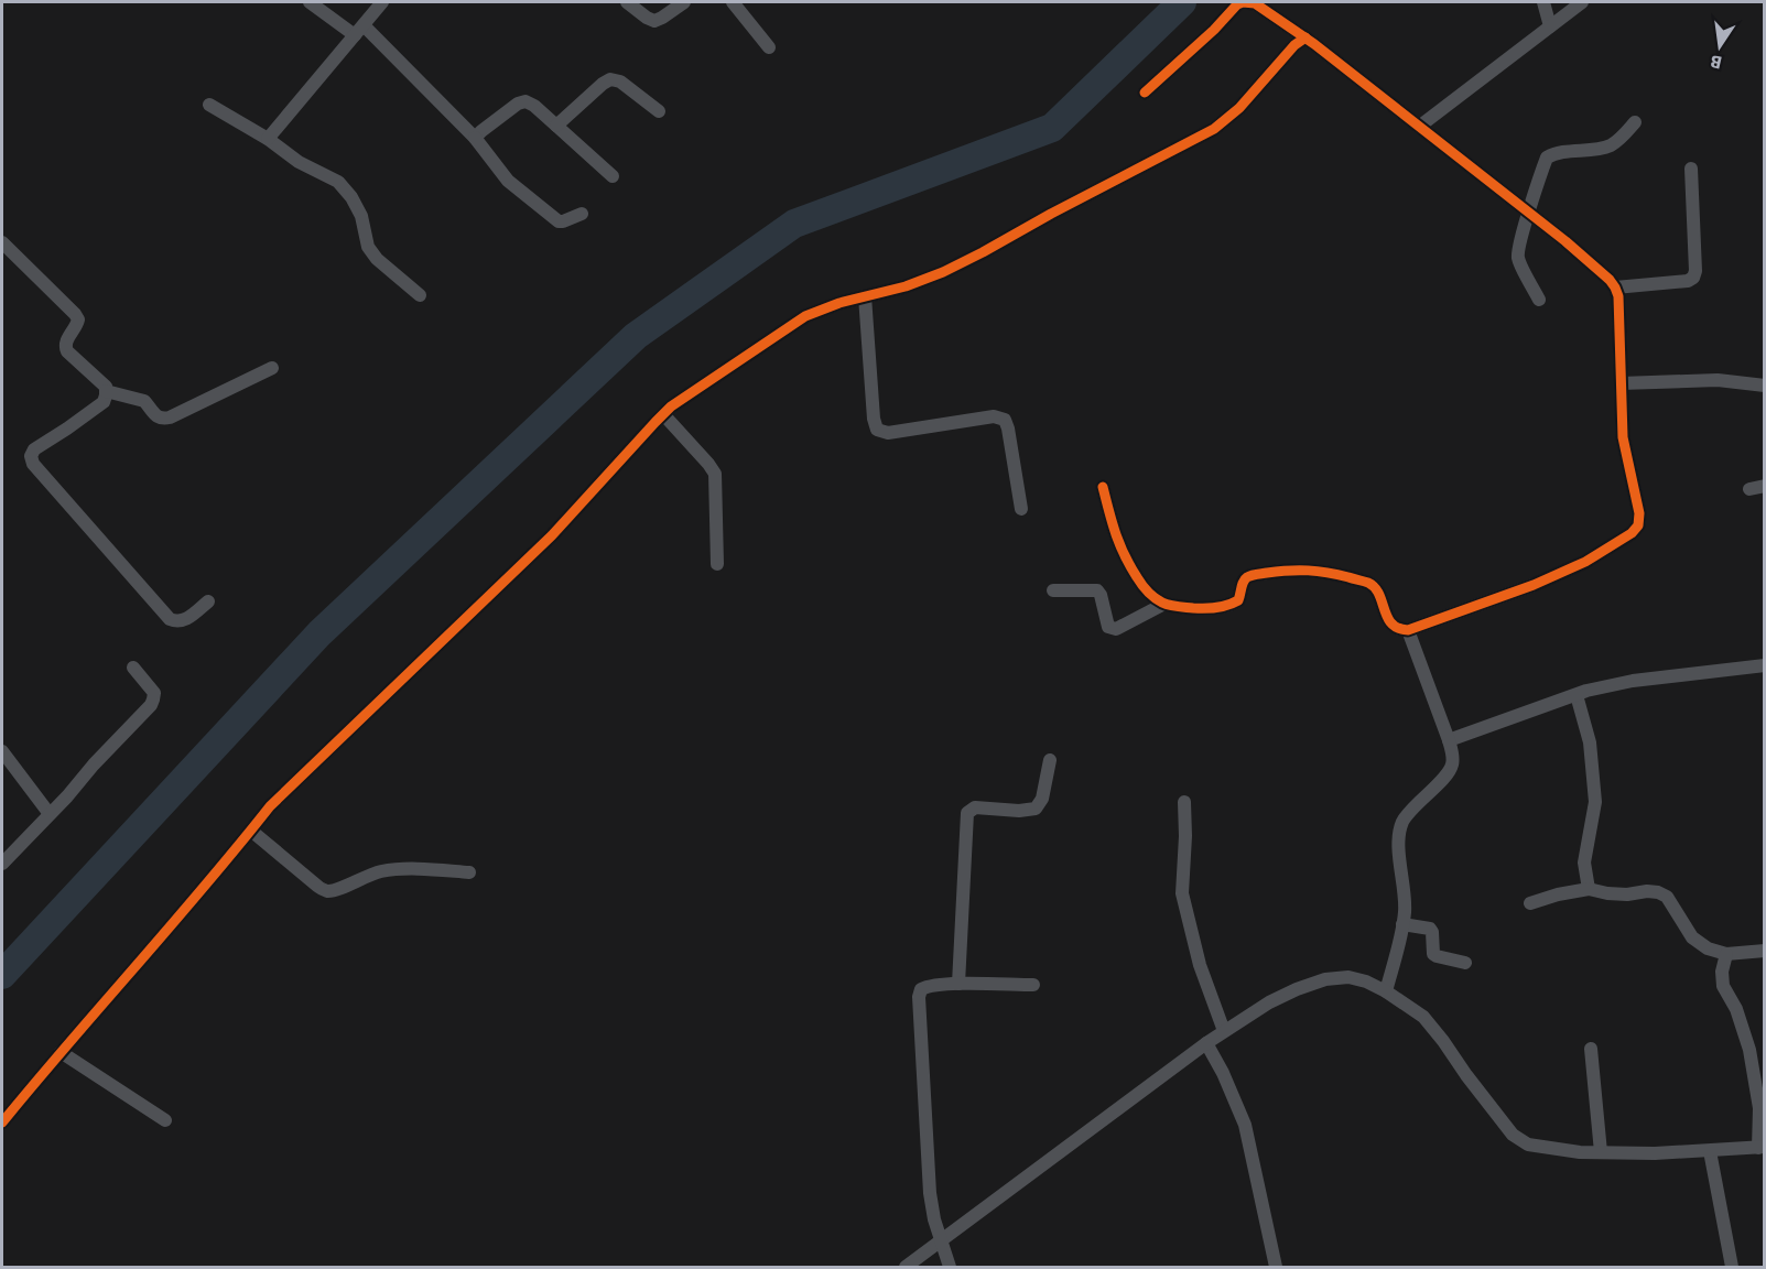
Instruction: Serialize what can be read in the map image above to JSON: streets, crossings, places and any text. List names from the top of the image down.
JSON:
{
  "north": "bottom"
}
